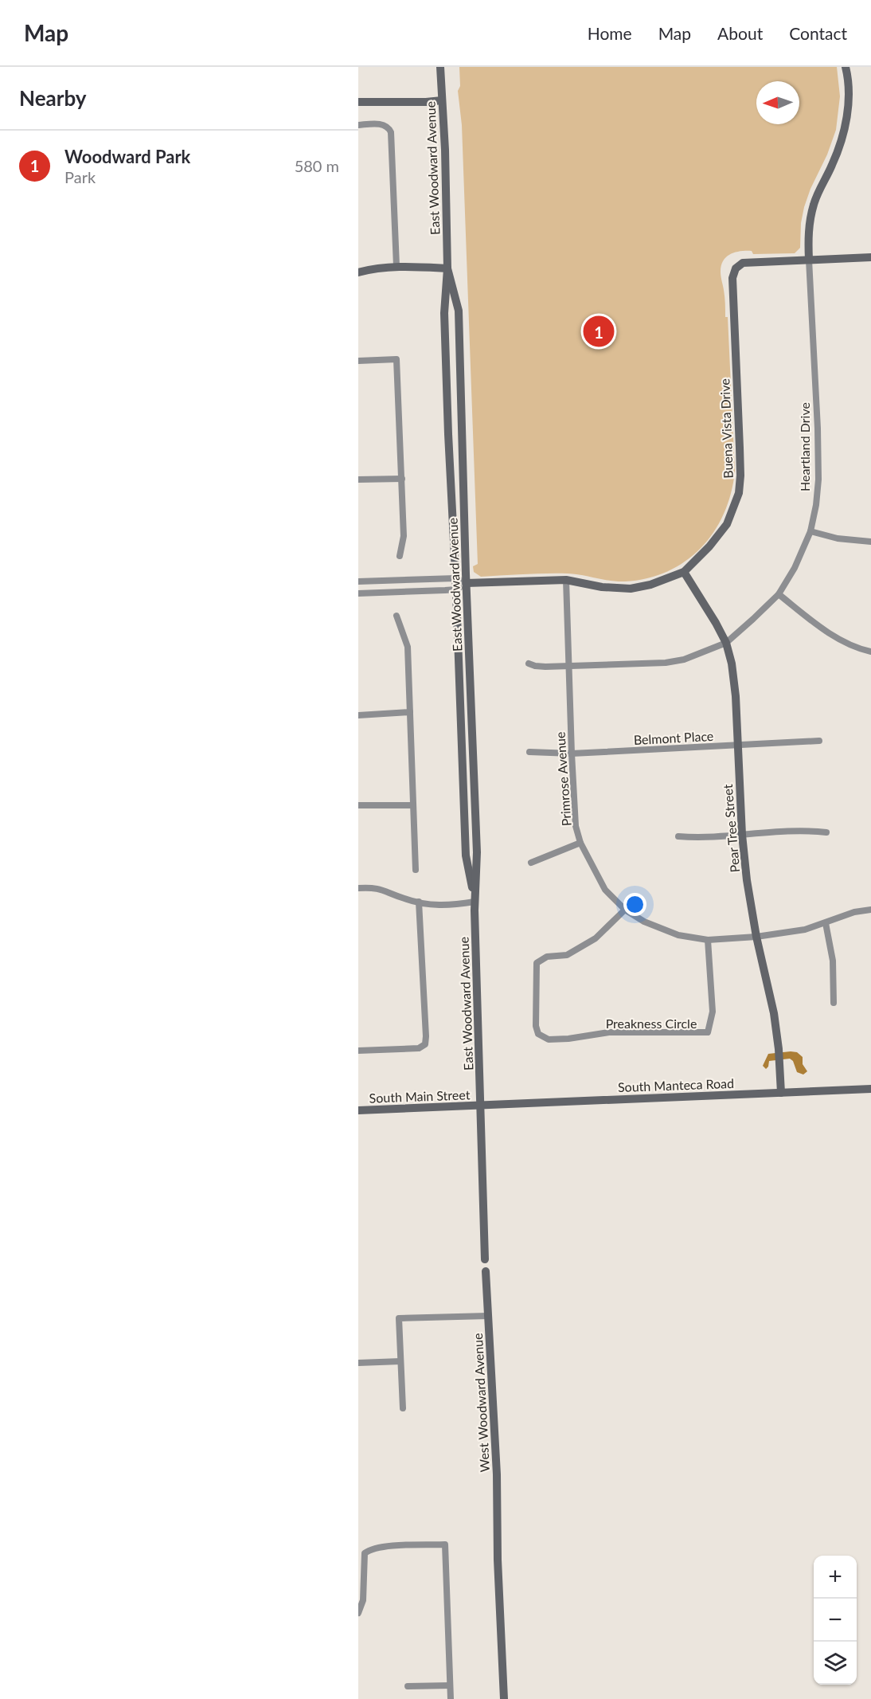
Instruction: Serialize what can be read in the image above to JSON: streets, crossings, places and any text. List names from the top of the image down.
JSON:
{
  "streets": {
    "street": [
      "East Woodward Avenue",
      "Buena Vista Drive",
      "Heartland Drive",
      "Belmont Place",
      "Primrose Avenue",
      "Pear Tree Street",
      "Preakness Circle",
      "South Manteca Road",
      "South Main Street",
      "West Woodward Avenue"
    ]
  },
  "crossings": [
    ["East Woodward Avenue", "Buena Vista Drive"],
    ["East Woodward Avenue", "South Manteca Road"],
    ["East Woodward Avenue", "South Main Street"],
    ["East Woodward Avenue", "West Woodward Avenue"],
    ["Buena Vista Drive", "Heartland Drive"],
    ["Buena Vista Drive", "Primrose Avenue"],
    ["Buena Vista Drive", "Pear Tree Street"],
    ["Heartland Drive", "Primrose Avenue"],
    ["Heartland Drive", "Pear Tree Street"],
    ["Belmont Place", "Primrose Avenue"],
    ["Belmont Place", "Pear Tree Street"],
    ["Primrose Avenue", "Pear Tree Street"],
    ["Primrose Avenue", "Preakness Circle"],
    ["Pear Tree Street", "South Manteca Road"],
    ["South Manteca Road", "South Main Street"],
    ["South Manteca Road", "West Woodward Avenue"],
    ["South Main Street", "West Woodward Avenue"]
  ],
  "north": "left",
  "page": {
    "header": "Map",
    "nav": [
      "Home",
      "Map",
      "About",
      "Contact"
    ],
    "heading": "Nearby",
    "list": [
      {
        "mark": "1",
        "name": "Woodward Park",
        "note": "Park",
        "value": "580 m"
      }
    ],
    "pins": "1",
    "map_buttons": ["+", "−"]
  }
}
